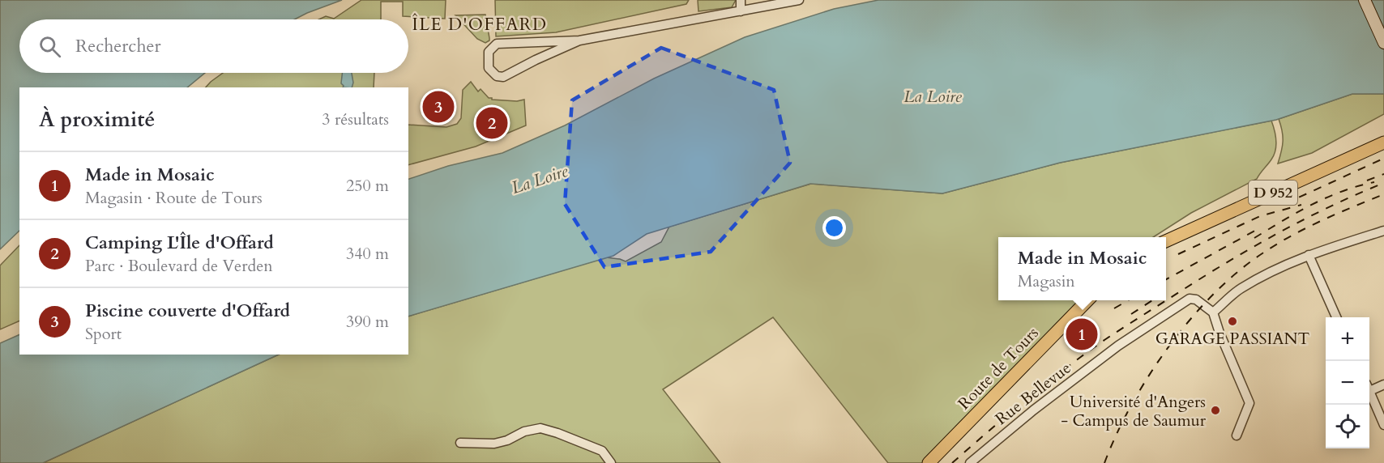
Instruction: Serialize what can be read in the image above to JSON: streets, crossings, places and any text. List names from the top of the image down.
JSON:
{
  "streets": {
    "main road": ["D 952", "Route de Tours"],
    "street": ["Rue Bellevue"]
  },
  "districts": ["ÎLE D'OFFARD"],
  "water": ["La Loire"],
  "places": ["GARAGE PASSIANT", "Université d'Angers - Campus de Saumur"],
  "page": {
    "search": "Rechercher",
    "heading": ["À proximité", "3 résultats"],
    "pins": ["3", "2", "1"],
    "list": [
      {
        "mark": "1",
        "name": "Made in Mosaic",
        "note": "Magasin · Route de Tours",
        "value": "250 m"
      },
      {
        "mark": "2",
        "name": "Camping L'Île d'Offard",
        "note": "Parc · Boulevard de Verden",
        "value": "340 m"
      },
      {
        "mark": "3",
        "name": "Piscine couverte d'Offard",
        "note": "Sport",
        "value": "390 m"
      }
    ],
    "popup": ["Made in Mosaic", "Magasin"],
    "map_buttons": ["+", "−"]
  }
}
